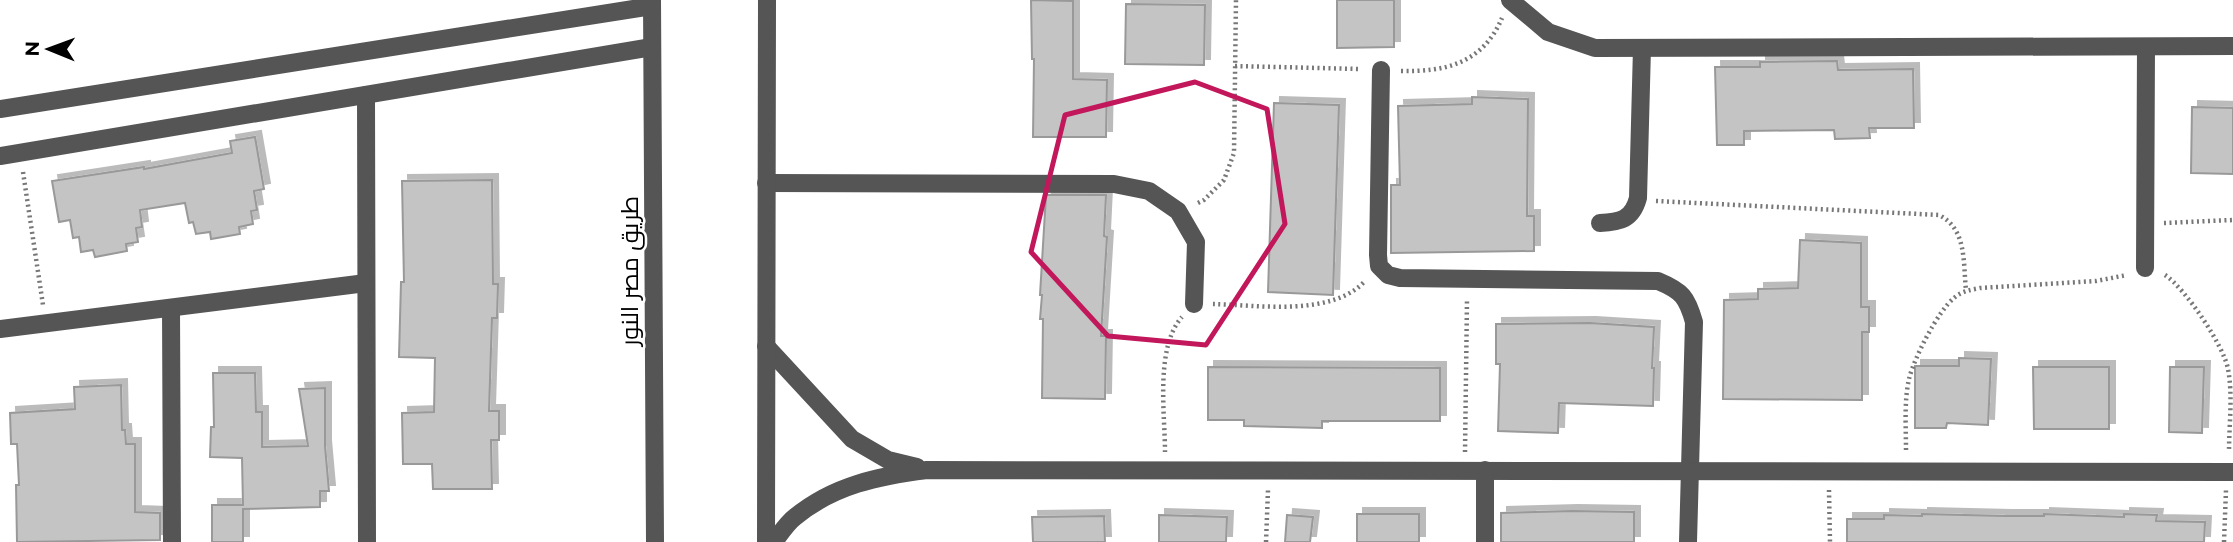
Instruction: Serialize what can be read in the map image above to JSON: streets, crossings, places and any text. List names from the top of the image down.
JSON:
{
  "streets": {
    "street": ["طريق مصر النور"]
  },
  "north": "left"
}
